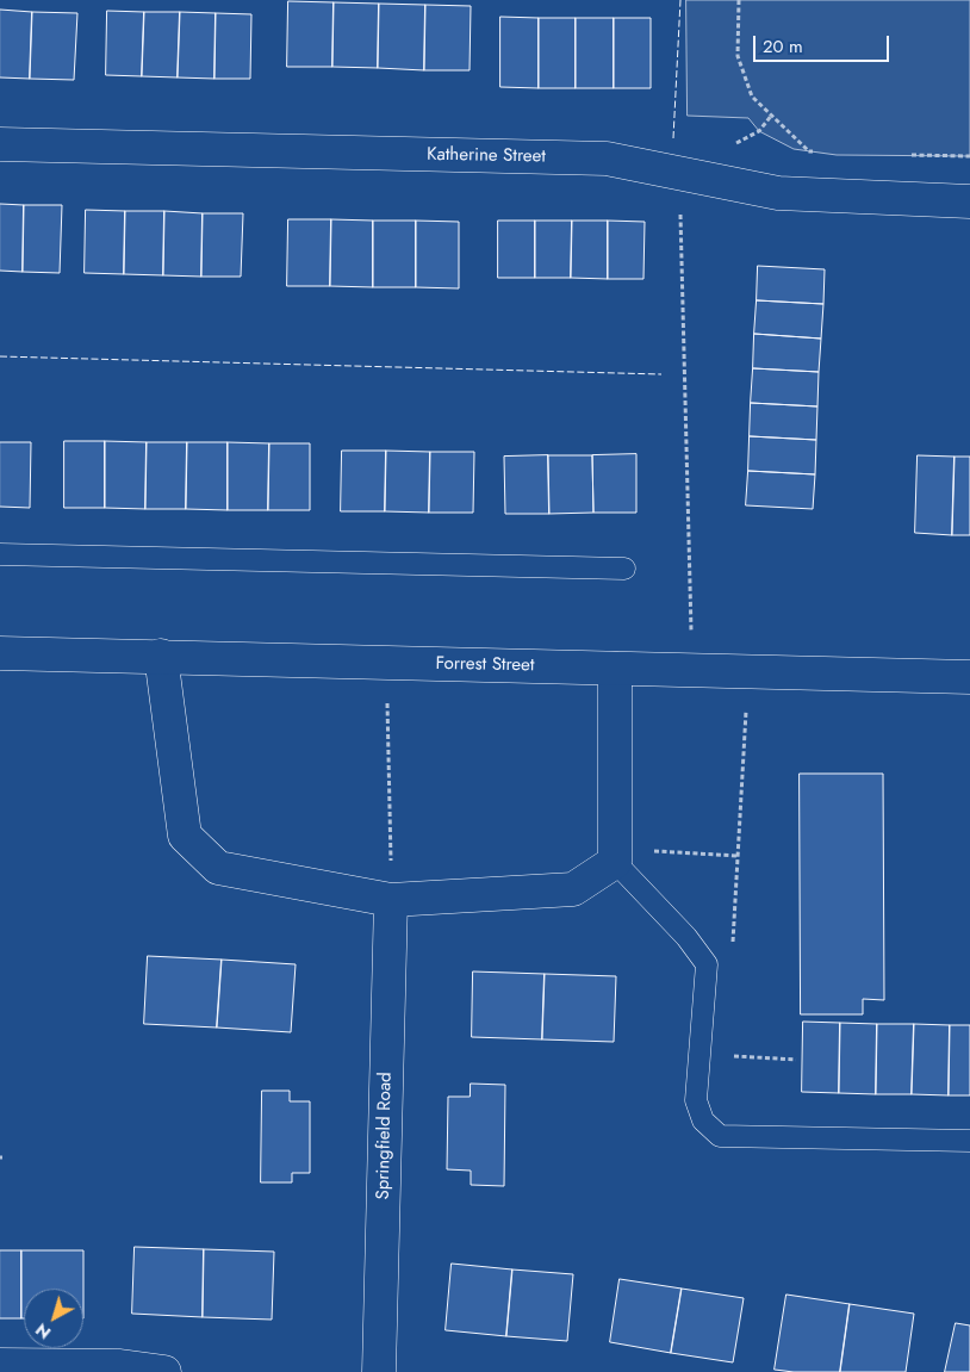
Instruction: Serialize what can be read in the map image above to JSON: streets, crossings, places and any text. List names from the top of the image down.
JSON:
{
  "streets": {
    "street": ["Katherine Street", "Forrest Street", "Springfield Road"]
  },
  "scale_bar": "20 m",
  "north": "bottom left"
}
